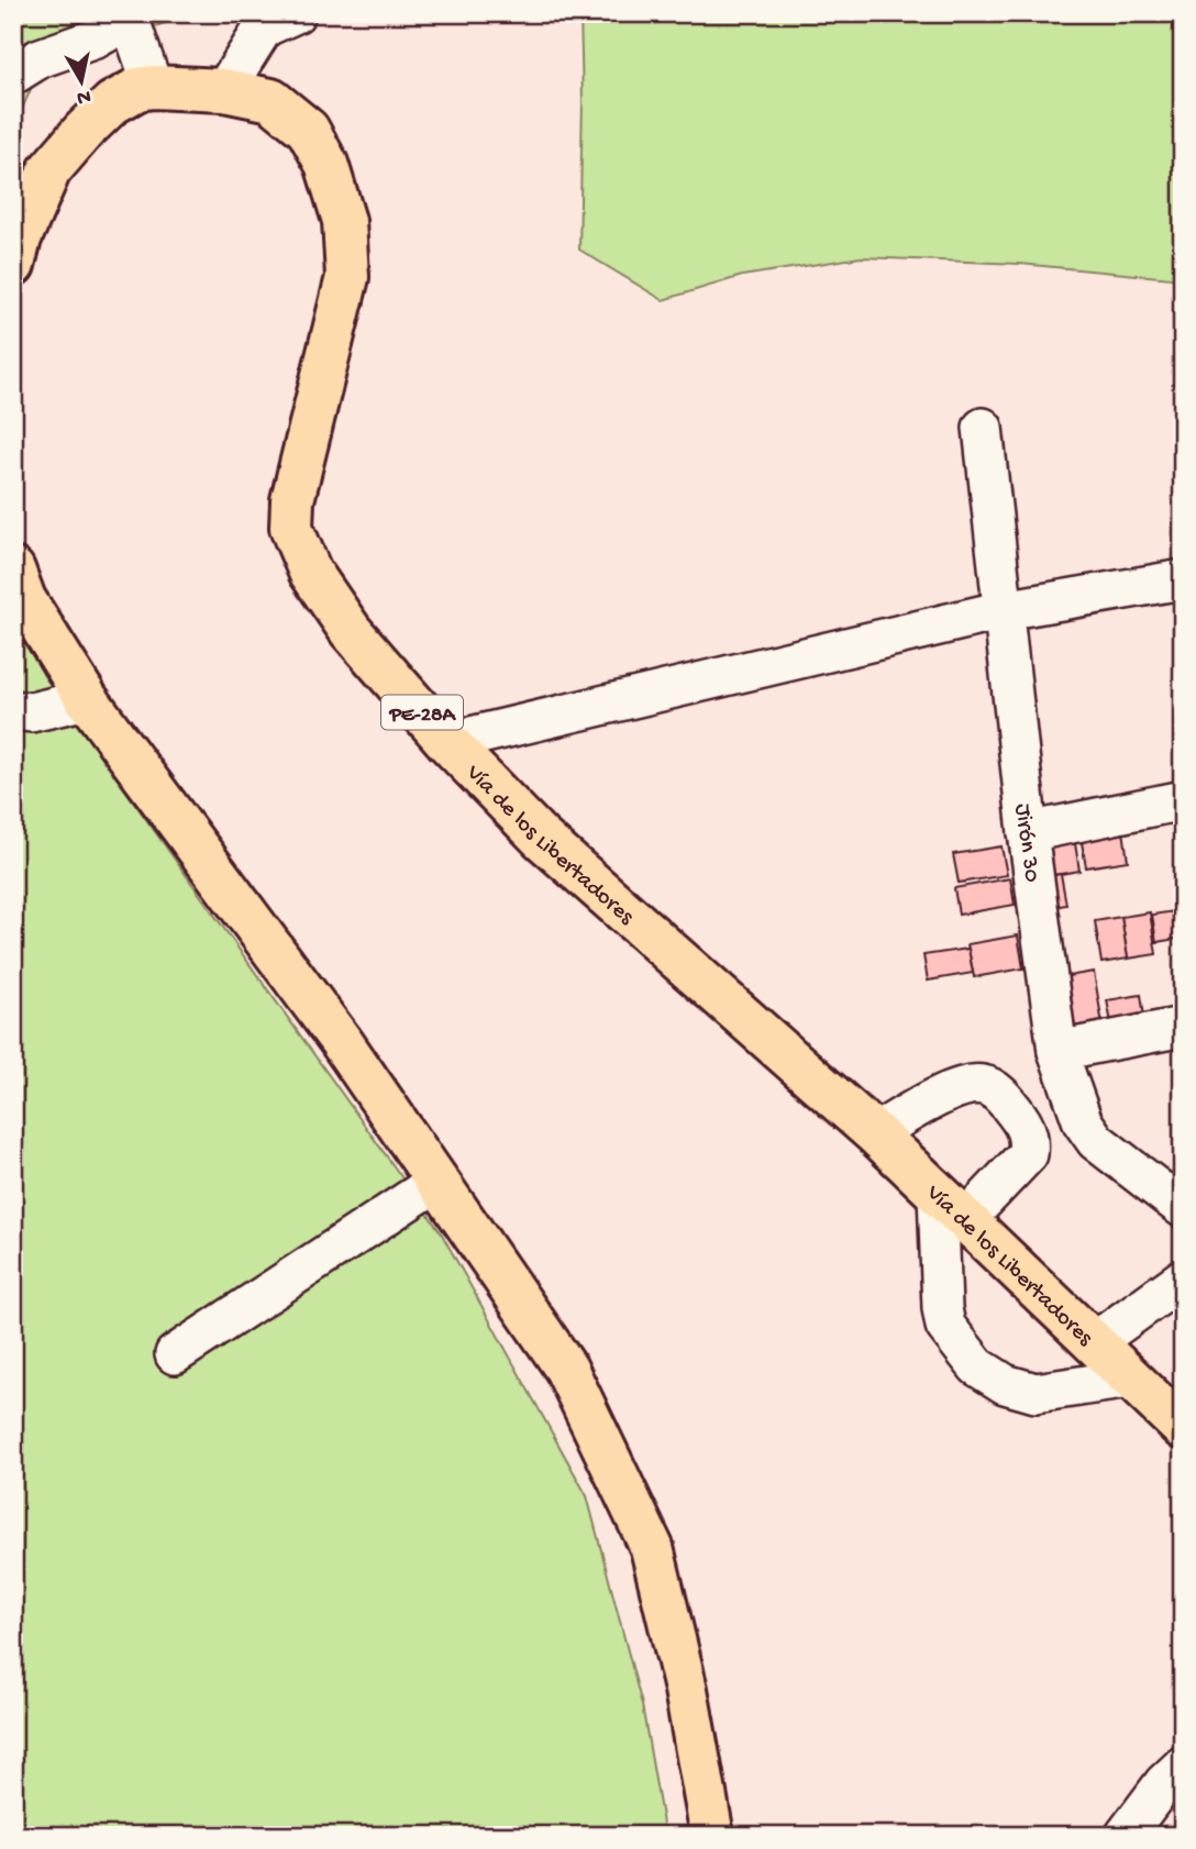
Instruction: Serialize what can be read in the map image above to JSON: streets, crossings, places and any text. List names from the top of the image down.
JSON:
{
  "streets": {
    "highway": ["PE-28A", "Vía de los Libertadores"],
    "street": ["Jirón 30"]
  },
  "north": "bottom"
}
